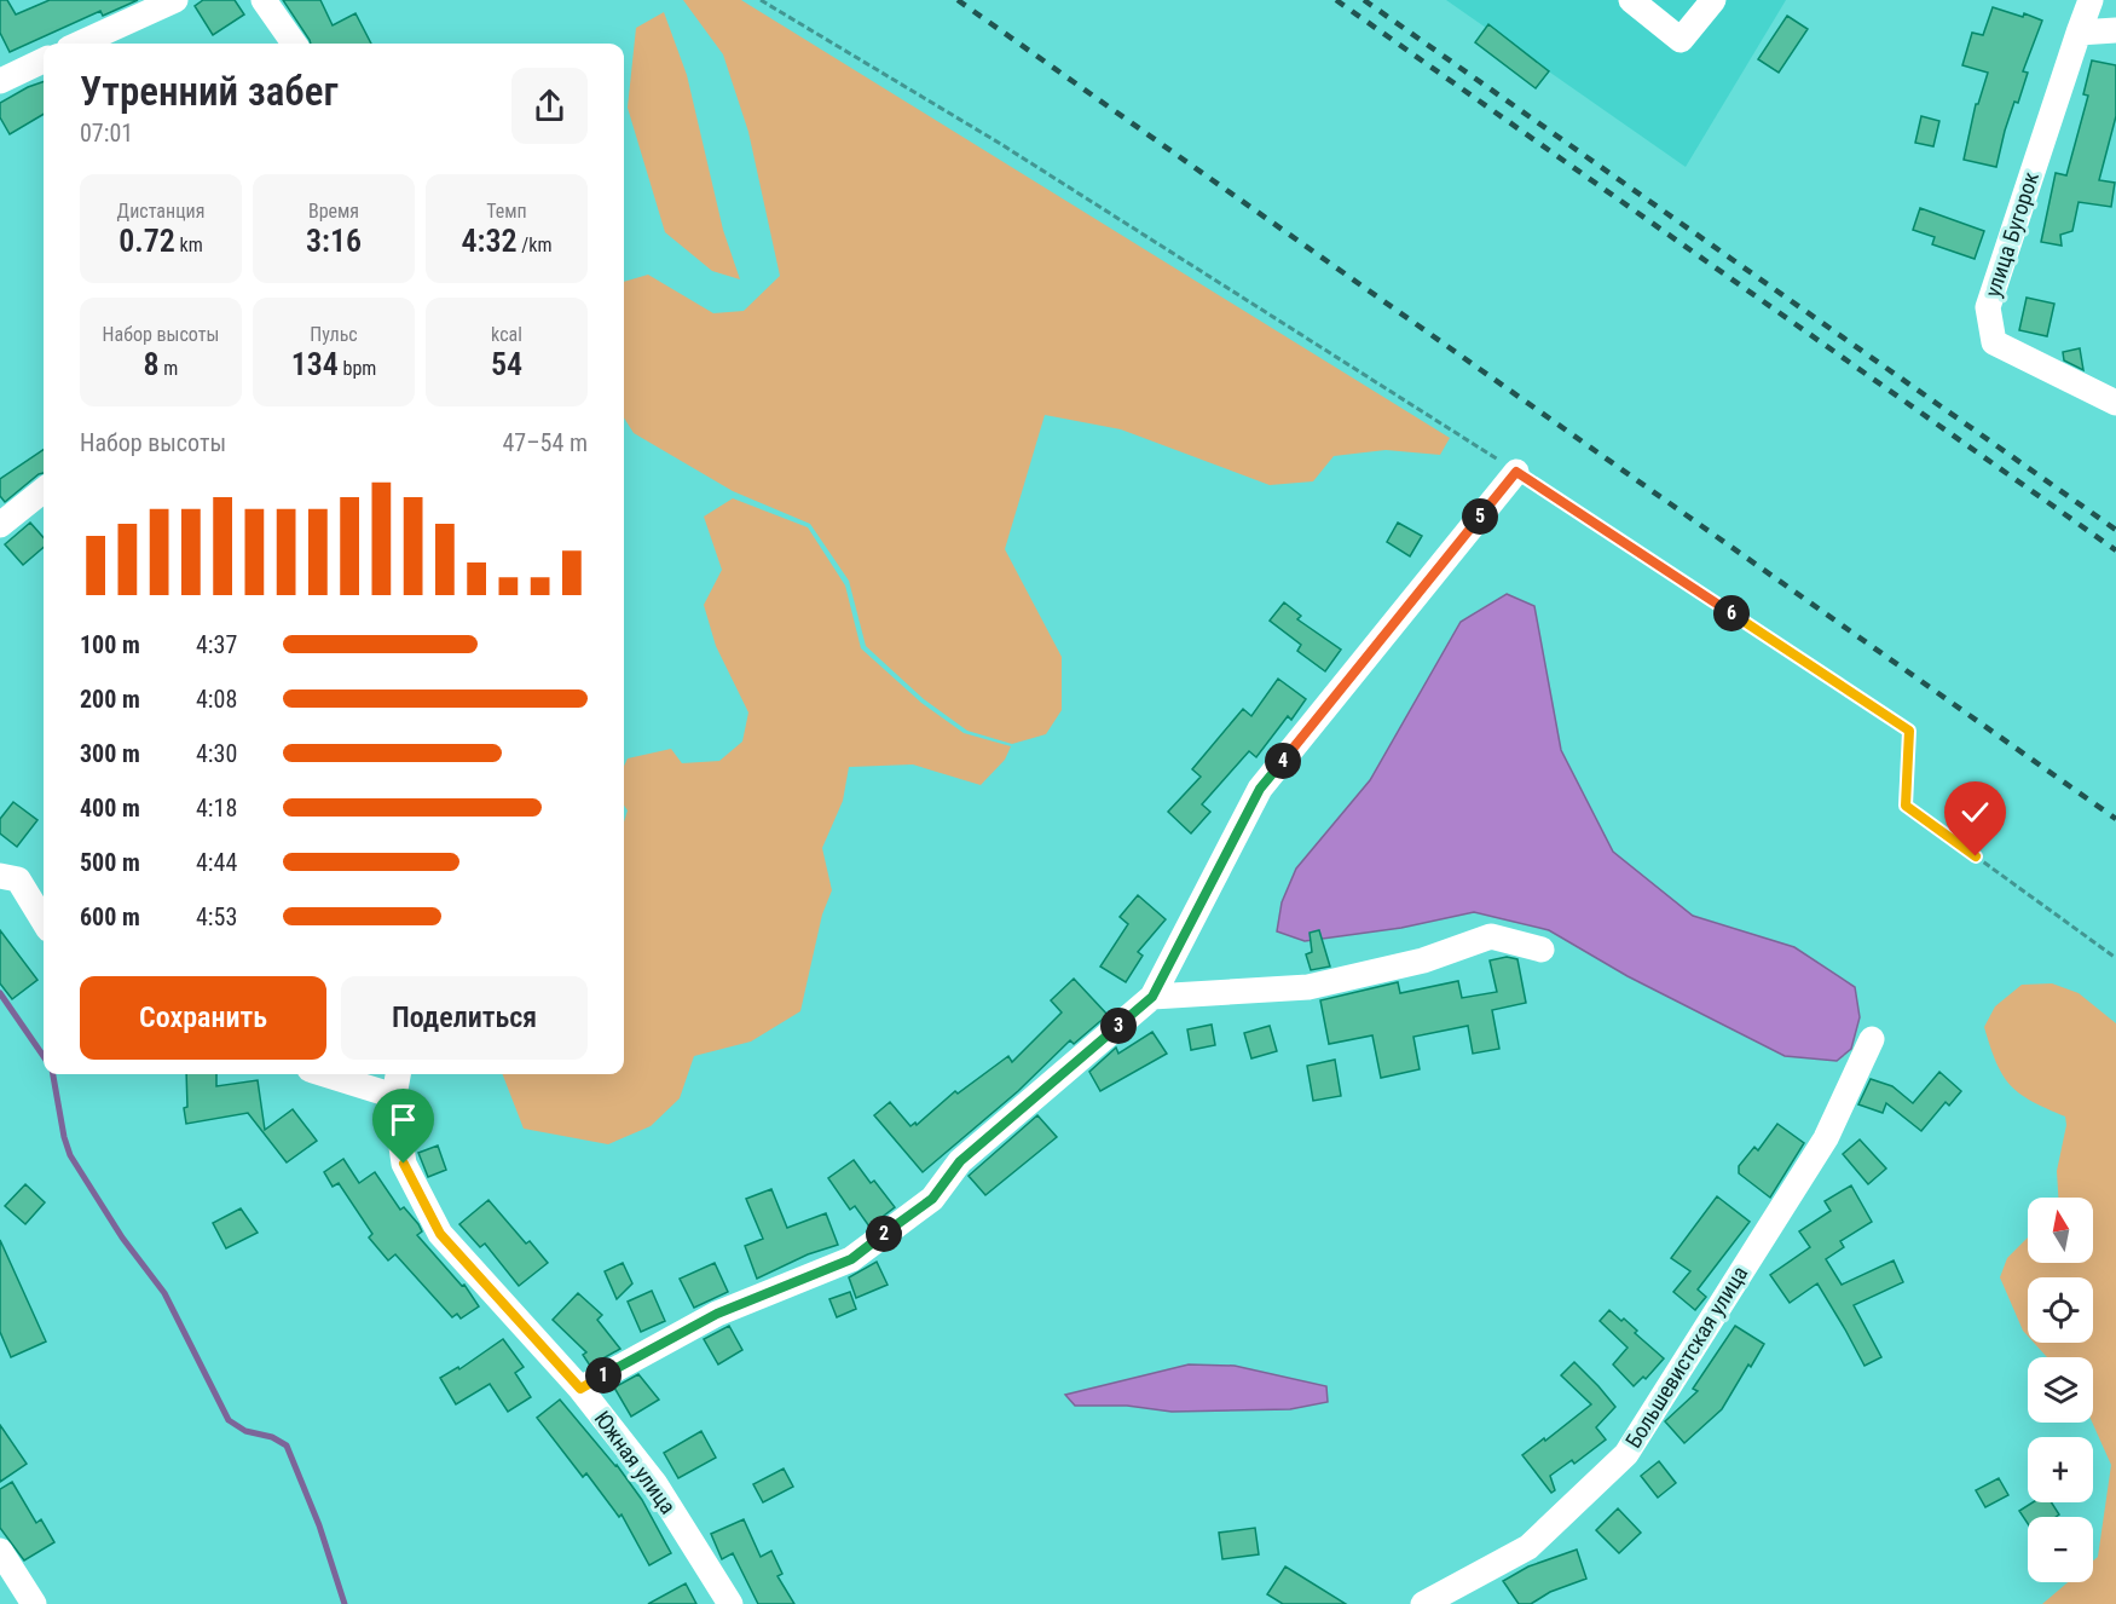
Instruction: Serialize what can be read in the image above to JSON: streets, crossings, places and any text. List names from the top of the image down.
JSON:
{
  "streets": {
    "street": ["улица Бугорок", "Большевистская улица", "Южная улица"]
  },
  "north": "top",
  "page": {
    "heading": ["Утренний забег", "07:01"],
    "stats": [
      ["Дистанция", "0.72 km"],
      ["Время", "3:16"],
      ["Темп", "4:32 /km"],
      ["Набор высоты", "8 m"],
      ["Пульс", "134 bpm"],
      ["kcal", "54"]
    ],
    "chart": ["Набор высоты", "47–54 m"],
    "pins": [
      "5",
      "6",
      "4",
      "3",
      "2",
      "1"
    ],
    "list": [
      {
        "name": "100 m",
        "note": "4:37"
      },
      {
        "name": "200 m",
        "note": "4:08"
      },
      {
        "name": "300 m",
        "note": "4:30"
      },
      {
        "name": "400 m",
        "note": "4:18"
      },
      {
        "name": "500 m",
        "note": "4:44"
      },
      {
        "name": "600 m",
        "note": "4:53"
      }
    ],
    "buttons": ["Сохранить", "Поделиться"],
    "map_buttons": ["+", "−"]
  }
}
